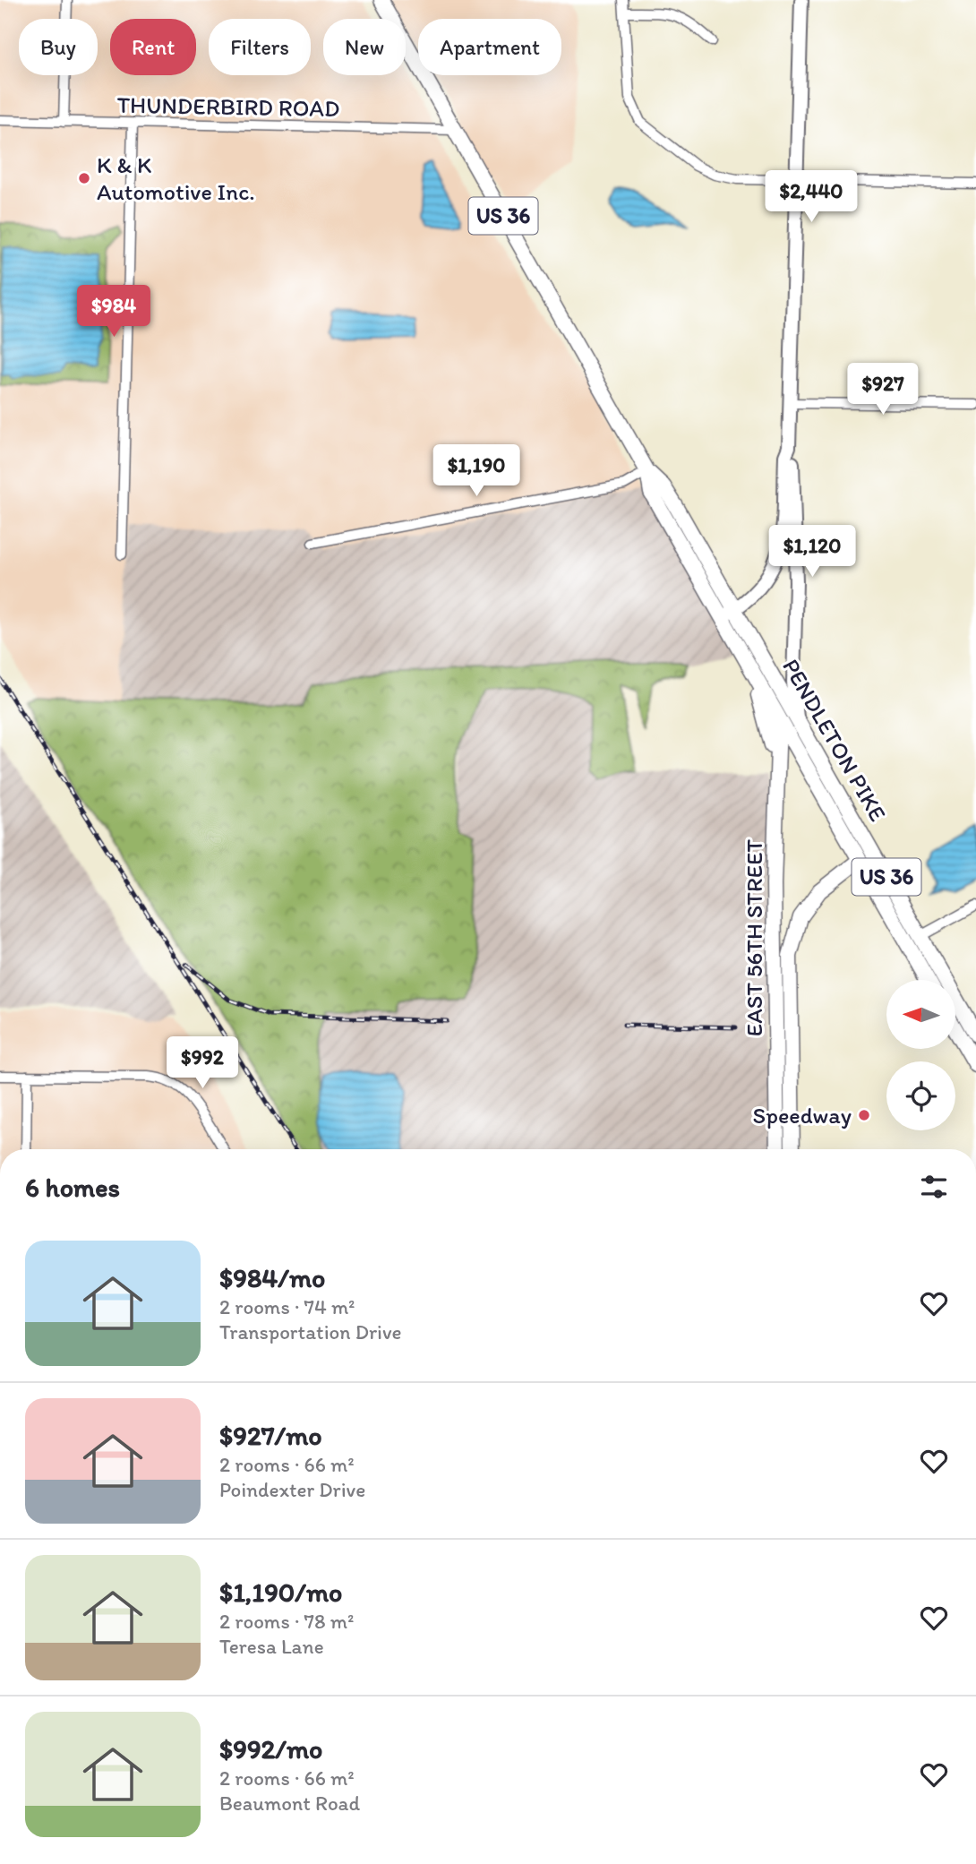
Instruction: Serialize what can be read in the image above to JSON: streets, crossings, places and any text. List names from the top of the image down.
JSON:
{
  "streets": {
    "main road": ["US 36", "PENDLETON PIKE", "EAST 56TH STREET"],
    "street": ["THUNDERBIRD ROAD"]
  },
  "crossings": [
    ["THUNDERBIRD ROAD", "PENDLETON PIKE"],
    ["PENDLETON PIKE", "EAST 56TH STREET"]
  ],
  "places": ["K & K Automotive Inc.", "Speedway"],
  "north": "left",
  "page": {
    "chip": [
      "Buy",
      "Rent",
      "Filters",
      "New",
      "Apartment"
    ],
    "price": [
      "$2,440",
      "$984",
      "$927",
      "$1,190",
      "$1,120",
      "$992"
    ],
    "heading": "6 homes",
    "list": [
      {
        "name": "$984/mo",
        "note": "2 rooms · 74 m² · Transportation Drive"
      },
      {
        "name": "$927/mo",
        "note": "2 rooms · 66 m² · Poindexter Drive"
      },
      {
        "name": "$1,190/mo",
        "note": "2 rooms · 78 m² · Teresa Lane"
      },
      {
        "name": "$992/mo",
        "note": "2 rooms · 66 m² · Beaumont Road"
      }
    ]
  }
}
